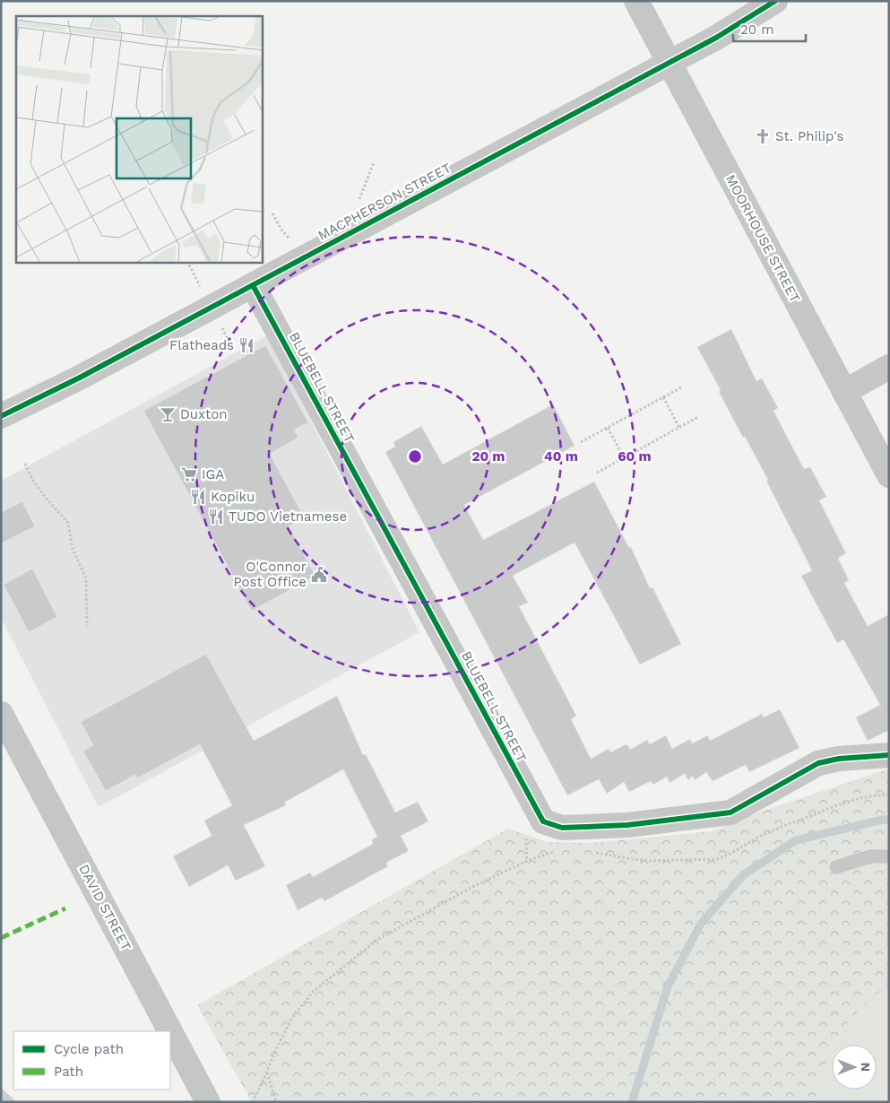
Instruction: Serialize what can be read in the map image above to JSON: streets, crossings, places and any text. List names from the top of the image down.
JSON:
{
  "streets": {
    "street": [
      "MACPHERSON STREET",
      "MOORHOUSE STREET",
      "BLUEBELL STREET",
      "DAVID STREET"
    ]
  },
  "crossings": [
    ["MACPHERSON STREET", "MOORHOUSE STREET"],
    ["MACPHERSON STREET", "BLUEBELL STREET"]
  ],
  "places": {
    "church": ["St. Philip's"],
    "restaurant": ["Flatheads", "Kopiku", "TUDO Vietnamese"],
    "bar": ["Duxton"],
    "supermarket": ["IGA"],
    "public building": ["O'Connor Post Office"]
  },
  "legend": ["Cycle path", "Path"],
  "scale_bar": "20 m",
  "north": "right",
  "rings": ["20 m", "40 m", "60 m"]
}
